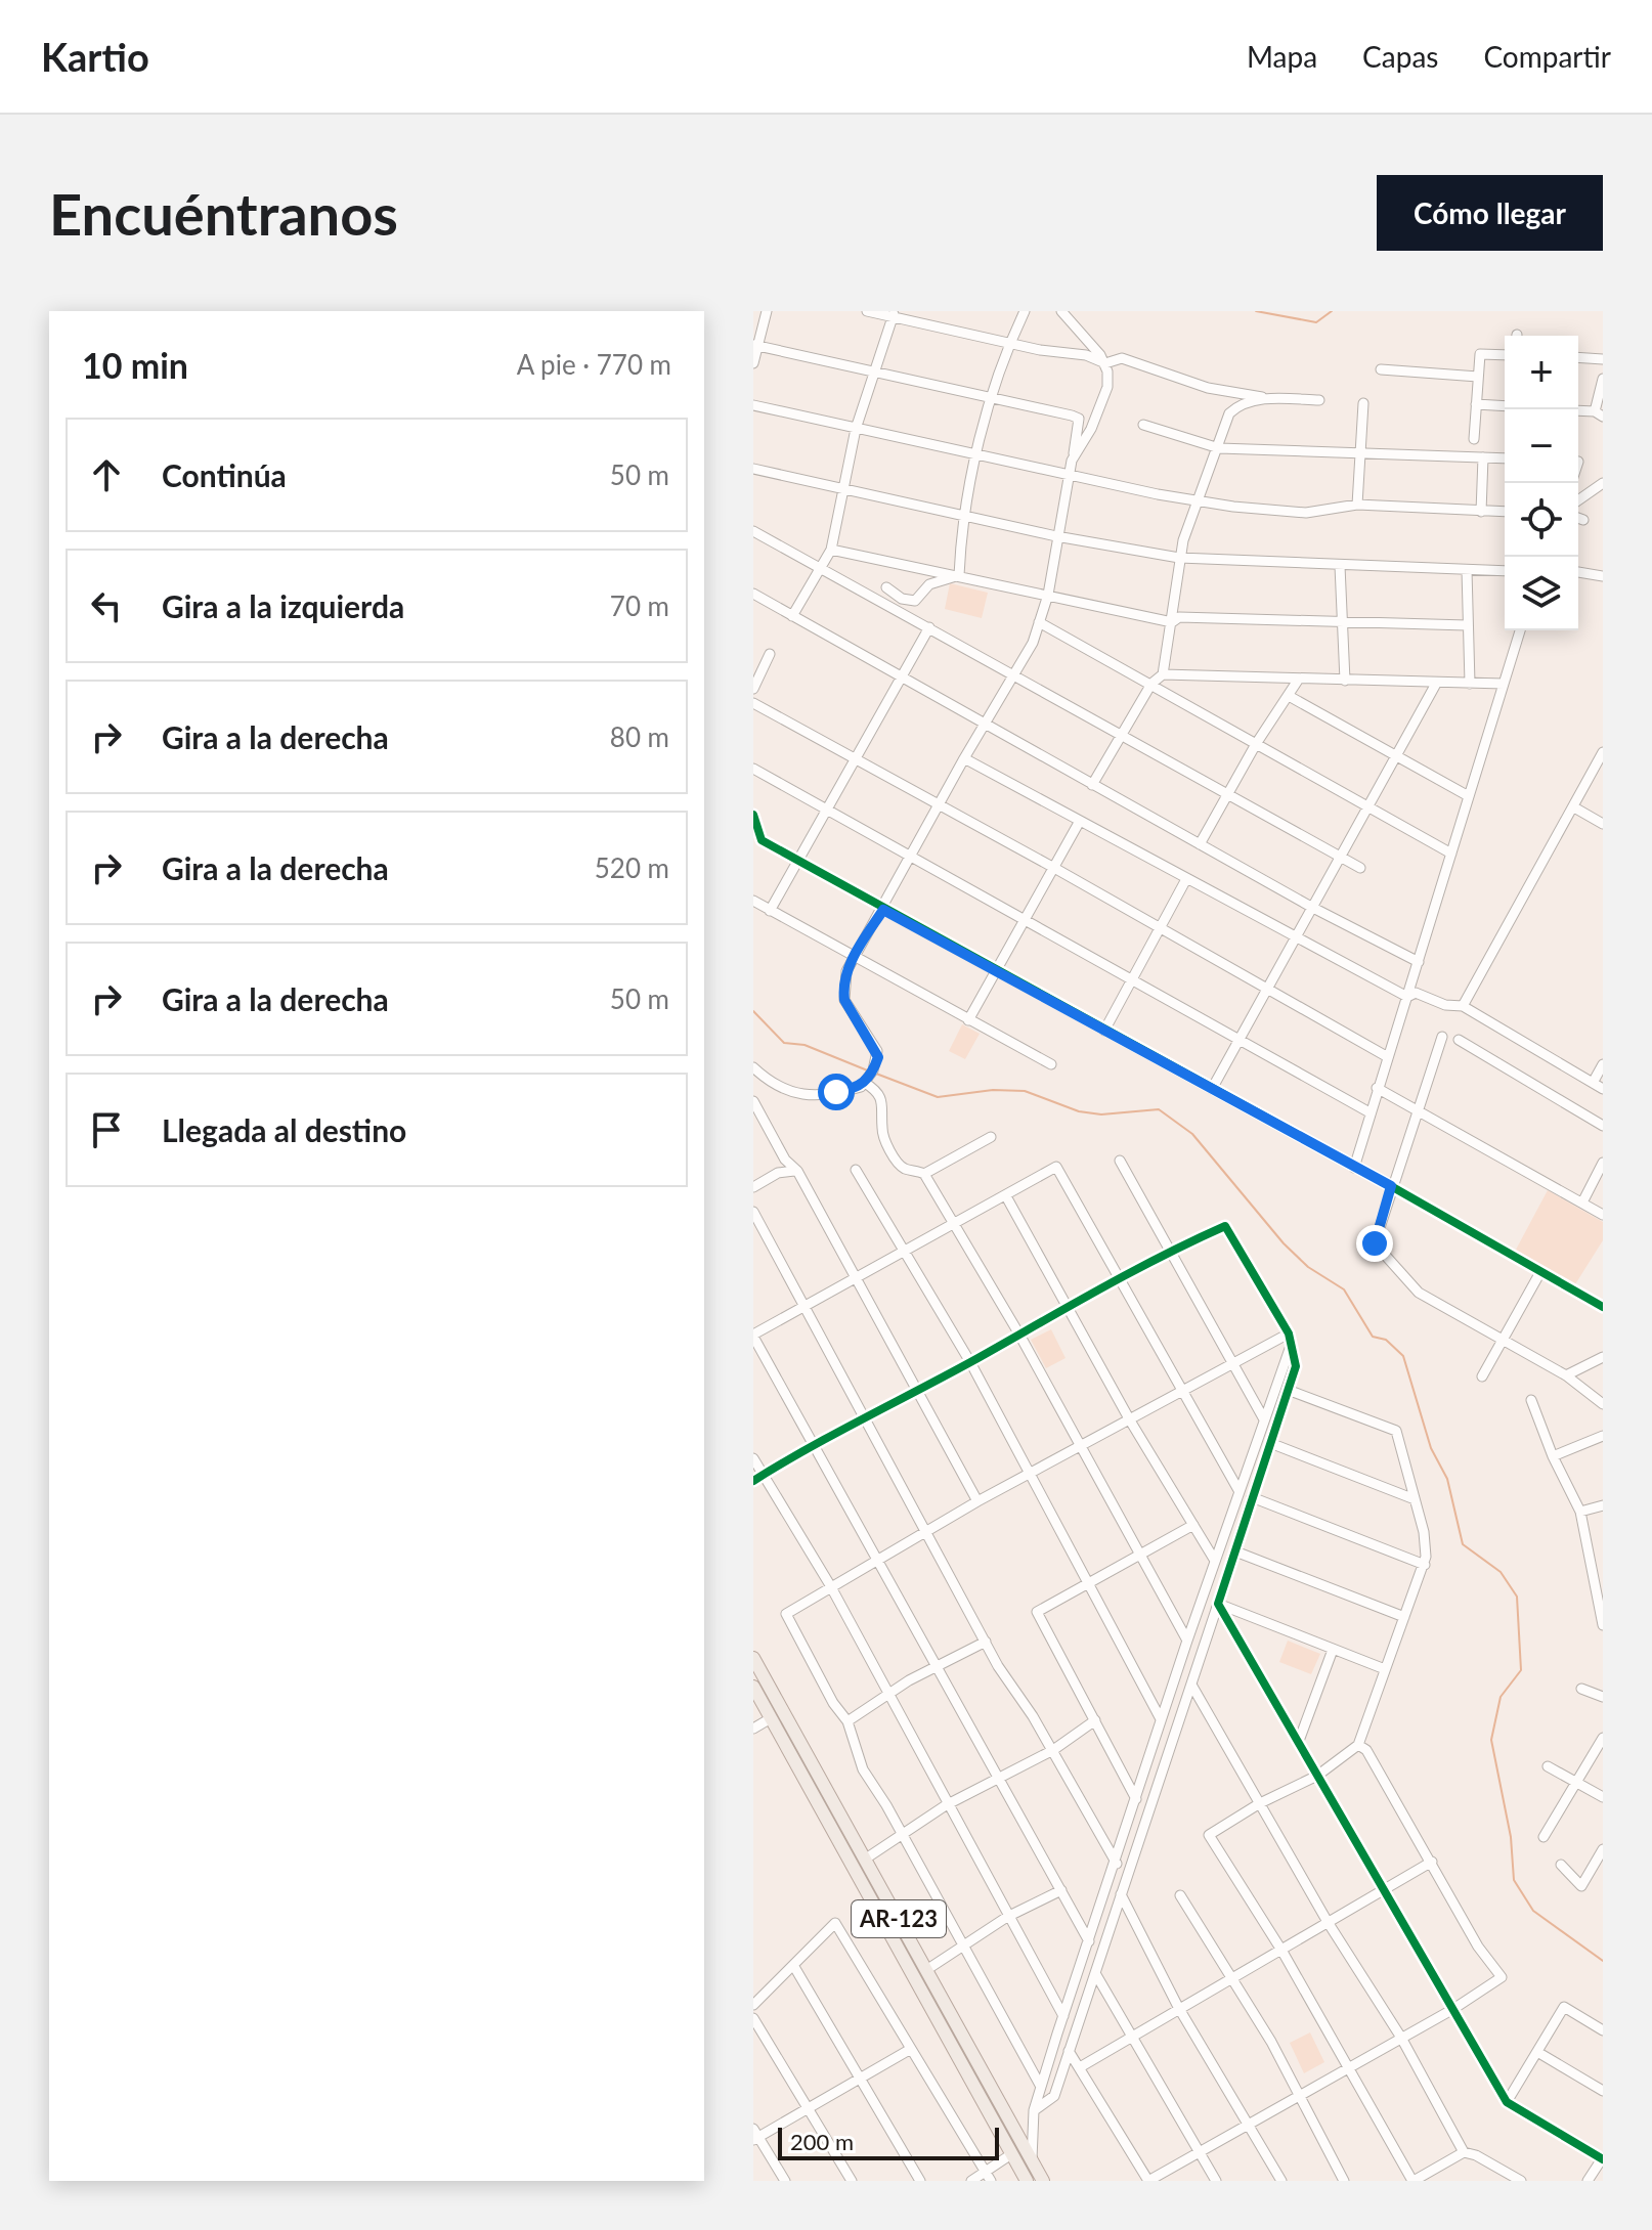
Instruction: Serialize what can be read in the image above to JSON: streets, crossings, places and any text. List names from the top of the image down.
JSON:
{
  "streets": {
    "main road": ["AR-123"]
  },
  "scale_bar": "200 m",
  "page": {
    "header": "Kartio",
    "nav": ["Mapa", "Capas", "Compartir"],
    "buttons": "Cómo llegar",
    "title": "Encuéntranos",
    "heading": ["10 min", "A pie · 770 m"],
    "map_buttons": ["+", "−"],
    "list": [
      ["Continúa", "50 m"],
      ["Gira a la izquierda", "70 m"],
      ["Gira a la derecha", "80 m"],
      ["Gira a la derecha", "520 m"],
      ["Gira a la derecha", "50 m"],
      "Llegada al destino"
    ],
    "scale": "200 m"
  }
}
